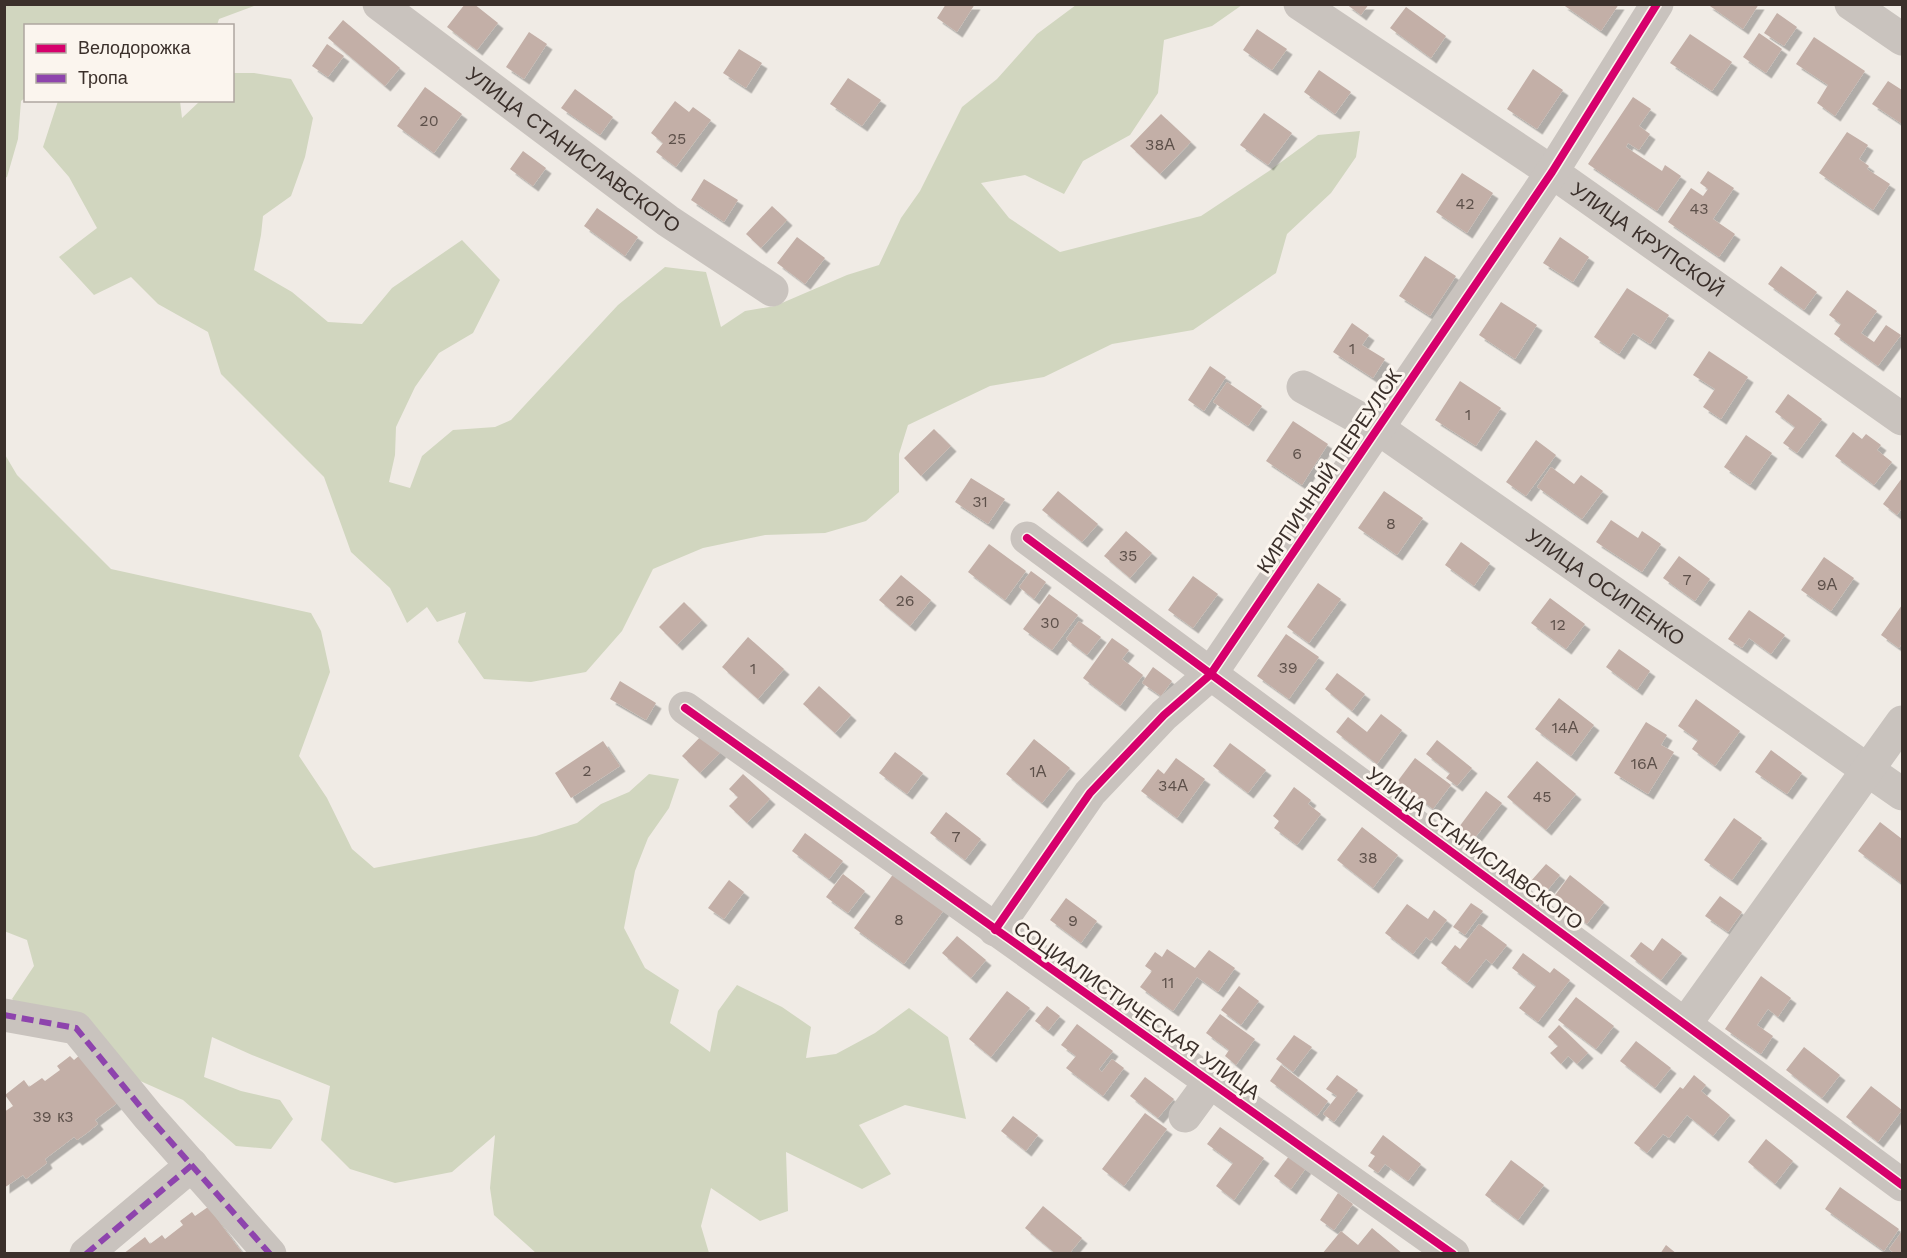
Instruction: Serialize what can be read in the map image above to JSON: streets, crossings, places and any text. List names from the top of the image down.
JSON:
{
  "streets": {
    "street": [
      "УЛИЦА СТАНИСЛАВСКОГО",
      "УЛИЦА КРУПСКОЙ",
      "КИРПИЧНЫЙ ПЕРЕУЛОК",
      "УЛИЦА ОСИПЕНКО",
      "СОЦИАЛИСТИЧЕСКАЯ УЛИЦА"
    ]
  },
  "crossings": [
    ["УЛИЦА СТАНИСЛАВСКОГО", "КИРПИЧНЫЙ ПЕРЕУЛОК"],
    ["УЛИЦА КРУПСКОЙ", "КИРПИЧНЫЙ ПЕРЕУЛОК"],
    ["КИРПИЧНЫЙ ПЕРЕУЛОК", "УЛИЦА ОСИПЕНКО"],
    ["КИРПИЧНЫЙ ПЕРЕУЛОК", "СОЦИАЛИСТИЧЕСКАЯ УЛИЦА"]
  ],
  "house_numbers": [
    "20",
    "25",
    "38А",
    "42",
    "43",
    "1",
    "1",
    "6",
    "31",
    "8",
    "35",
    "7",
    "9А",
    "26",
    "30",
    "12",
    "39",
    "1",
    "14А",
    "16А",
    "2",
    "1А",
    "34А",
    "45",
    "7",
    "38",
    "8",
    "9",
    "11",
    "39 к3"
  ],
  "legend": ["Велодорожка", "Тропа"]
}
